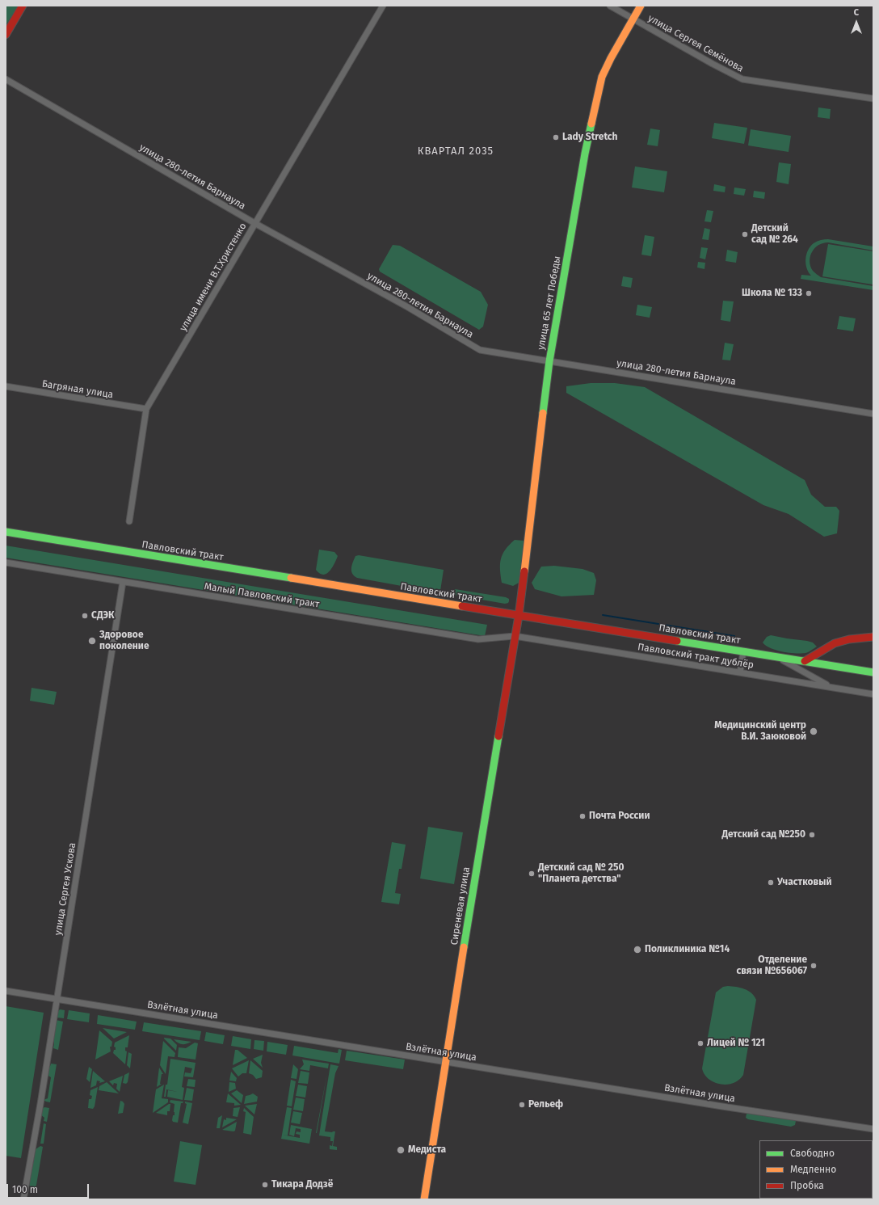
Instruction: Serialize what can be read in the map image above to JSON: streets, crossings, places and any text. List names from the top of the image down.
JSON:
{
  "streets": {
    "street": [
      "улица Сергея Семёнова",
      "улица 280-летия Барнаула",
      "улица имени В.Т.Христенко",
      "улица 65 лет Победы",
      "Багряная улица",
      "Павловский тракт",
      "Малый Павловский тракт",
      "Павловский тракт дублёр",
      "улица Сергея Ускова",
      "Сиреневая улица",
      "Взлётная улица"
    ]
  },
  "crossings": [
    ["улица Сергея Семёнова", "улица 65 лет Победы"],
    ["улица 280-летия Барнаула", "улица имени В.Т.Христенко"],
    ["улица 280-летия Барнаула", "улица 65 лет Победы"],
    ["улица имени В.Т.Христенко", "Багряная улица"],
    ["улица 65 лет Победы", "Павловский тракт"],
    ["улица 65 лет Победы", "Сиреневая улица"],
    ["Павловский тракт", "Сиреневая улица"],
    ["Малый Павловский тракт", "Павловский тракт дублёр"],
    ["Малый Павловский тракт", "улица Сергея Ускова"],
    ["Малый Павловский тракт", "Сиреневая улица"],
    ["Павловский тракт дублёр", "Сиреневая улица"],
    ["улица Сергея Ускова", "Взлётная улица"],
    ["Сиреневая улица", "Взлётная улица"]
  ],
  "districts": ["КВАРТАЛ 2035"],
  "places": [
    "Lady Stretch",
    "Детский сад № 264",
    "Школа № 133",
    "СДЭК",
    "Здоровое поколение",
    "Медицинский центр В.И. Заюковой",
    "Почта России",
    "Детский сад №250",
    "Детский сад № 250 \"Планета детства\"",
    "Участковый",
    "Поликлиника №14",
    "Отделение связи №656067",
    "Лицей № 121",
    "Рельеф",
    "Медиста",
    "Тикара Додзё"
  ],
  "legend": ["Свободно", "Медленно", "Пробка"],
  "scale_bar": "100 m",
  "north": "top"
}
